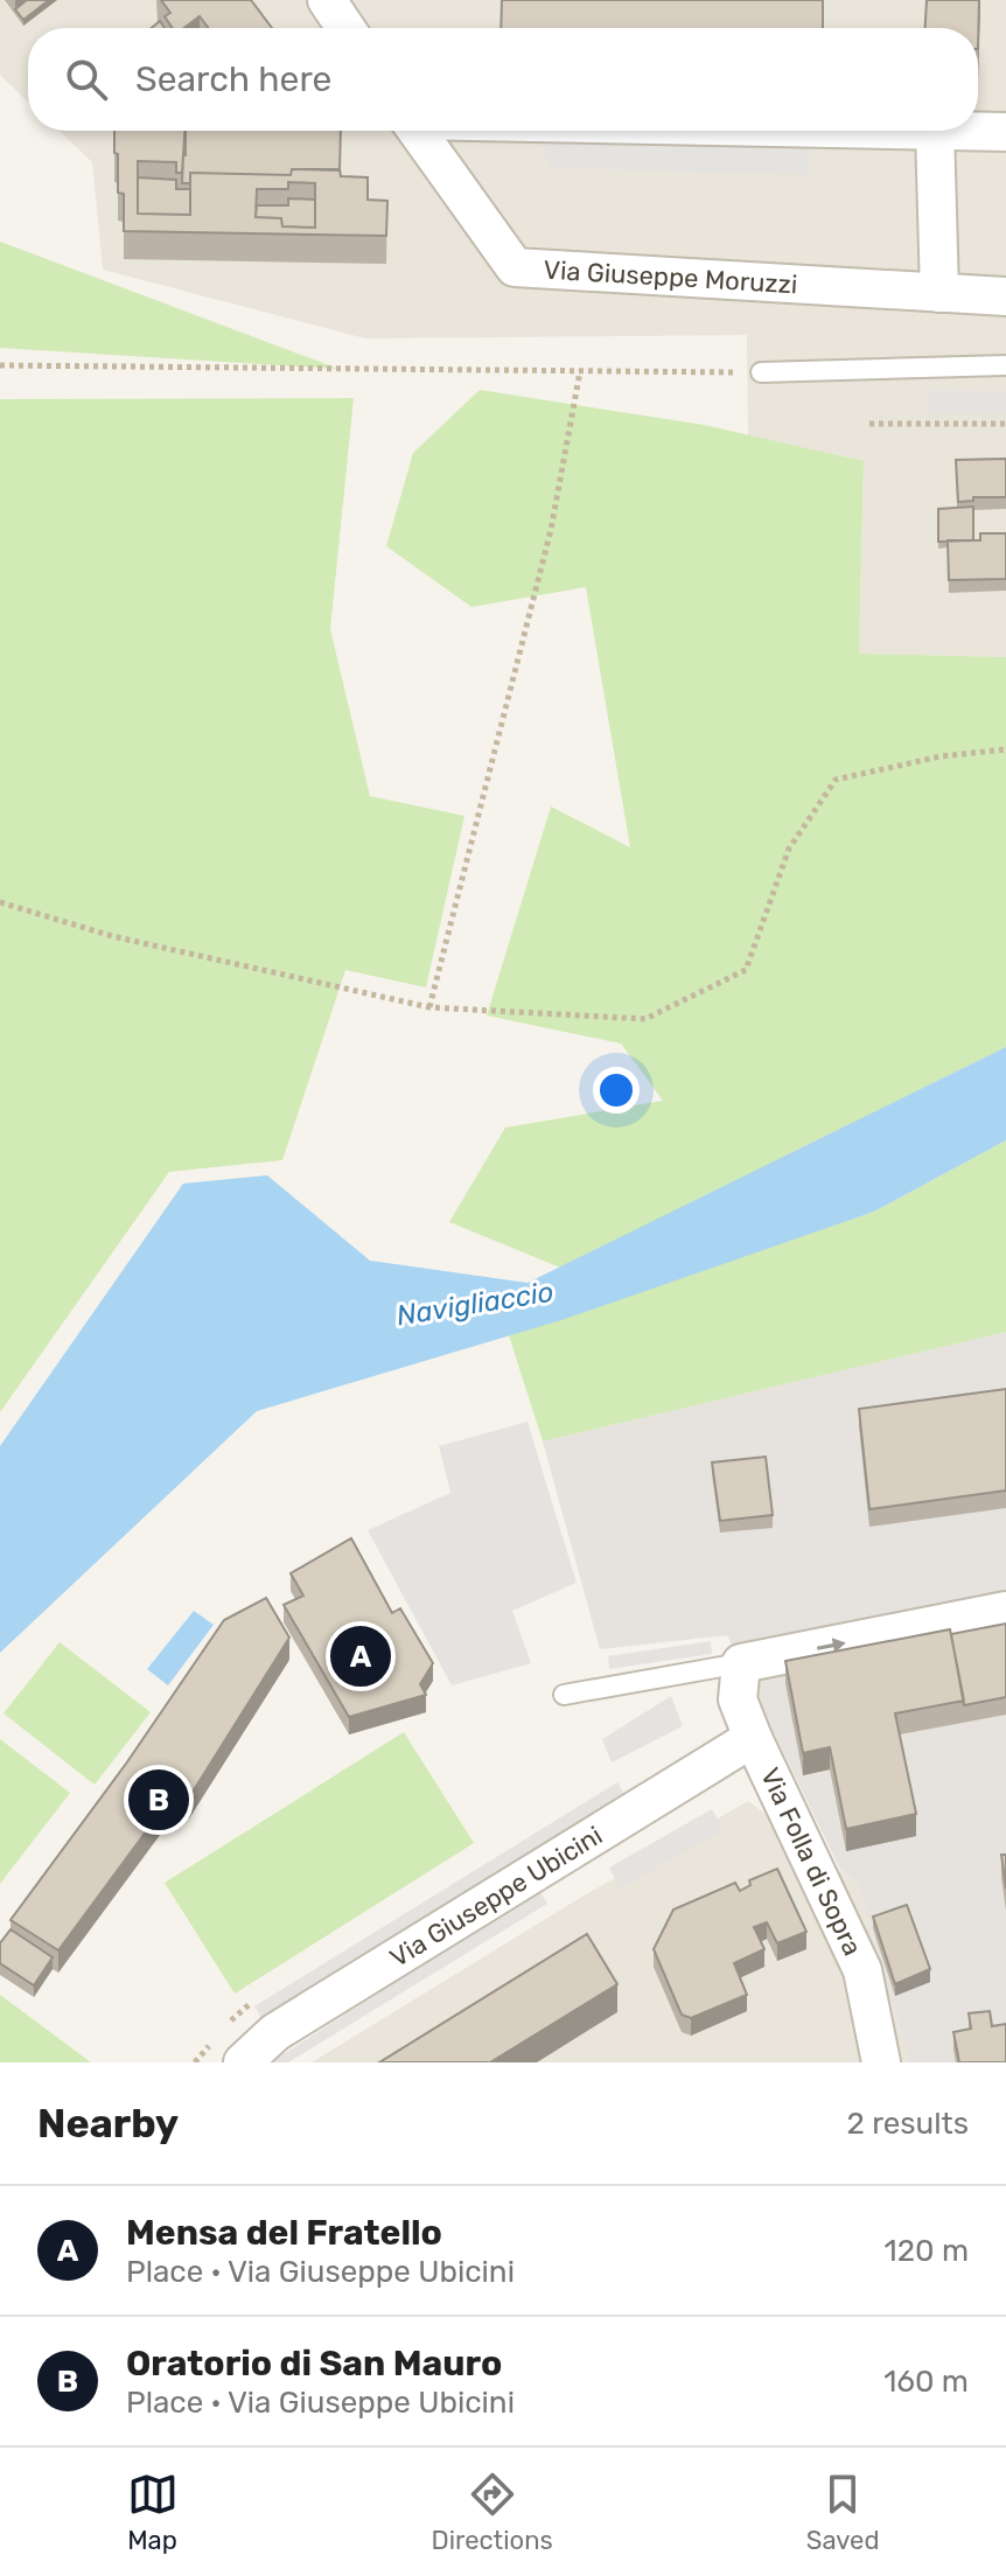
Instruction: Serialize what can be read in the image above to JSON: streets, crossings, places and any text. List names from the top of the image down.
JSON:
{
  "streets": {
    "street": ["Via Giuseppe Moruzzi", "Via Folla di Sopra", "Via Giuseppe Ubicini"]
  },
  "crossings": [
    ["Via Folla di Sopra", "Via Giuseppe Ubicini"]
  ],
  "water": ["Navigliaccio"],
  "page": {
    "search": "Search here",
    "pins": ["A", "B"],
    "heading": ["Nearby", "2 results"],
    "list": [
      {
        "mark": "A",
        "name": "Mensa del Fratello",
        "note": "Place · Via Giuseppe Ubicini",
        "value": "120 m"
      },
      {
        "mark": "B",
        "name": "Oratorio di San Mauro",
        "note": "Place · Via Giuseppe Ubicini",
        "value": "160 m"
      }
    ],
    "nav": ["Map", "Directions", "Saved"]
  }
}
